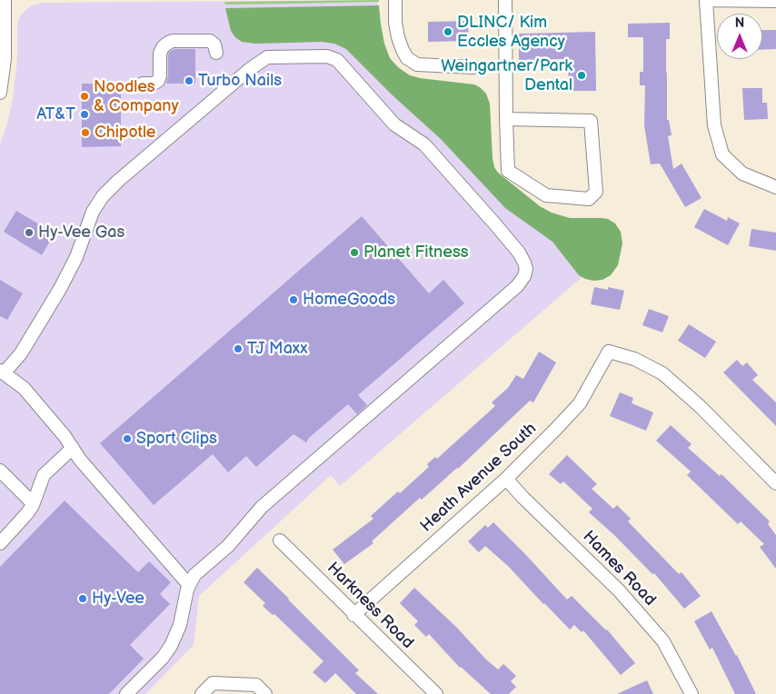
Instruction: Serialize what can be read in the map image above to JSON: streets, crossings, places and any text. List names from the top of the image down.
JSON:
{
  "streets": {
    "street": ["Heath Avenue South", "Hames Road", "Harkness Road"]
  },
  "crossings": [
    ["Heath Avenue South", "Hames Road"],
    ["Heath Avenue South", "Harkness Road"]
  ],
  "places": [
    "DLINC/ Kim Eccles Agency",
    "Weingartner/Park Dental",
    "Turbo Nails",
    "Noodles & Company",
    "AT&T",
    "Chipotle",
    "Hy-Vee Gas",
    "Planet Fitness",
    "HomeGoods",
    "TJ Maxx",
    "Sport Clips",
    "Hy-Vee"
  ],
  "north": "top"
}
